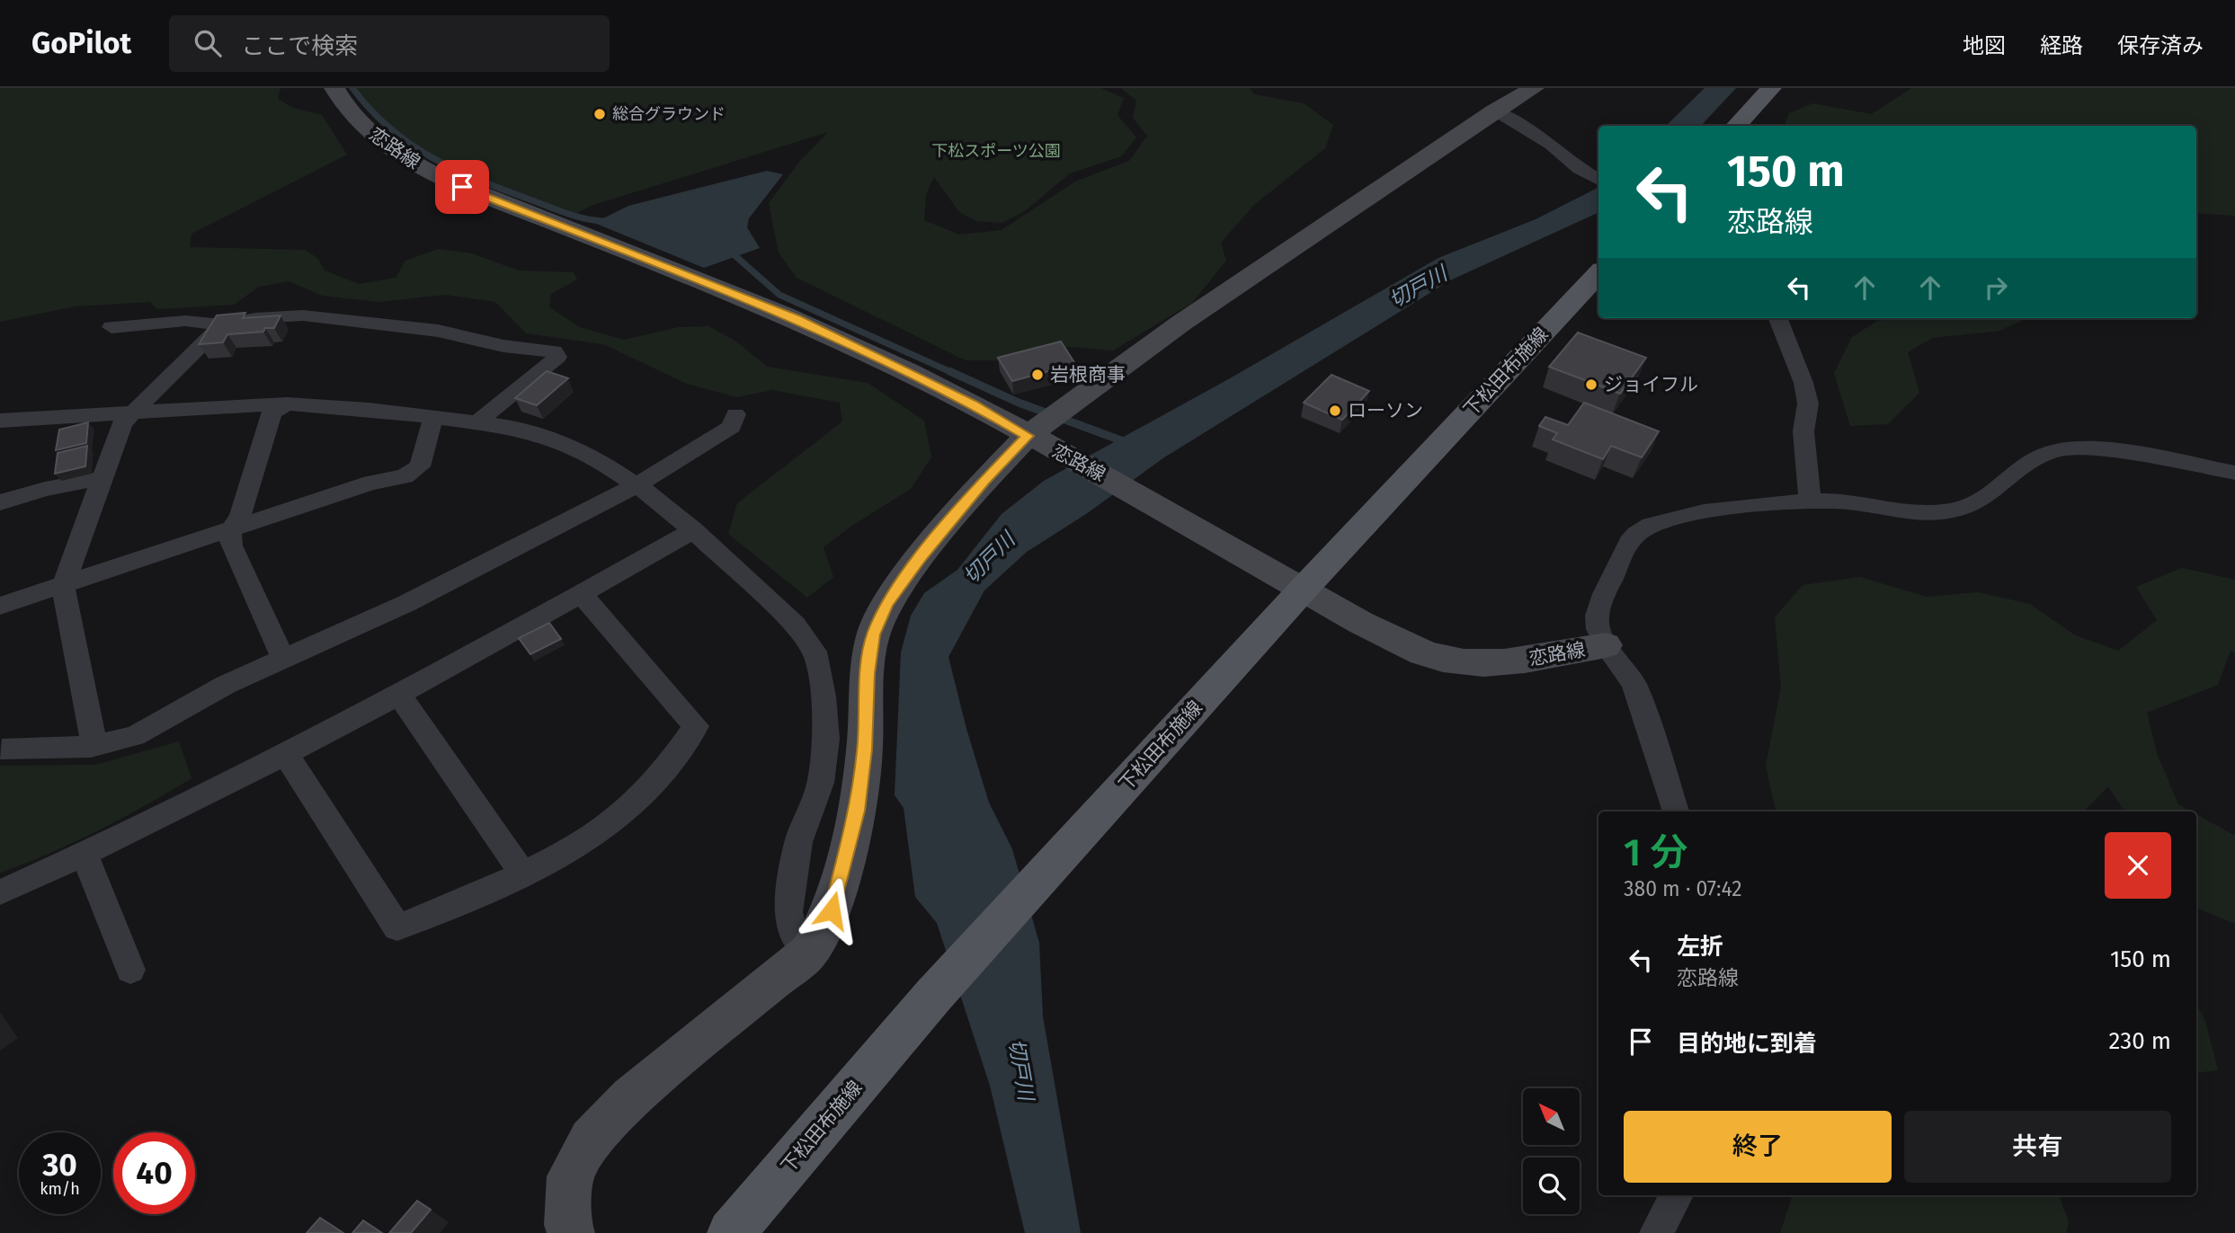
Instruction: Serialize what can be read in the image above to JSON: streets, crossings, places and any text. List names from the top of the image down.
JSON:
{
  "streets": {
    "main road": ["下松田布施線"],
    "street": ["恋路線"]
  },
  "crossings": [
    ["恋路線", "下松田布施線"]
  ],
  "water": ["切戸川"],
  "parks": ["下松スポーツ公園"],
  "places": [
    "総合グラウンド",
    "岩根商事",
    "ジョイフル",
    "ローソン"
  ],
  "north": "top left",
  "page": {
    "header": "GoPilot",
    "search": "ここで検索",
    "nav": ["地図", "経路", "保存済み"],
    "turn": ["150 m", "恋路線"],
    "heading": ["1 分", "380 m · 07:42"],
    "list": [
      {
        "name": "左折",
        "note": "恋路線",
        "value": "150 m"
      },
      {
        "name": "目的地に到着",
        "value": "230 m"
      }
    ],
    "buttons": ["終了", "共有"],
    "speed": "30 km/h",
    "limit": "40"
  }
}
